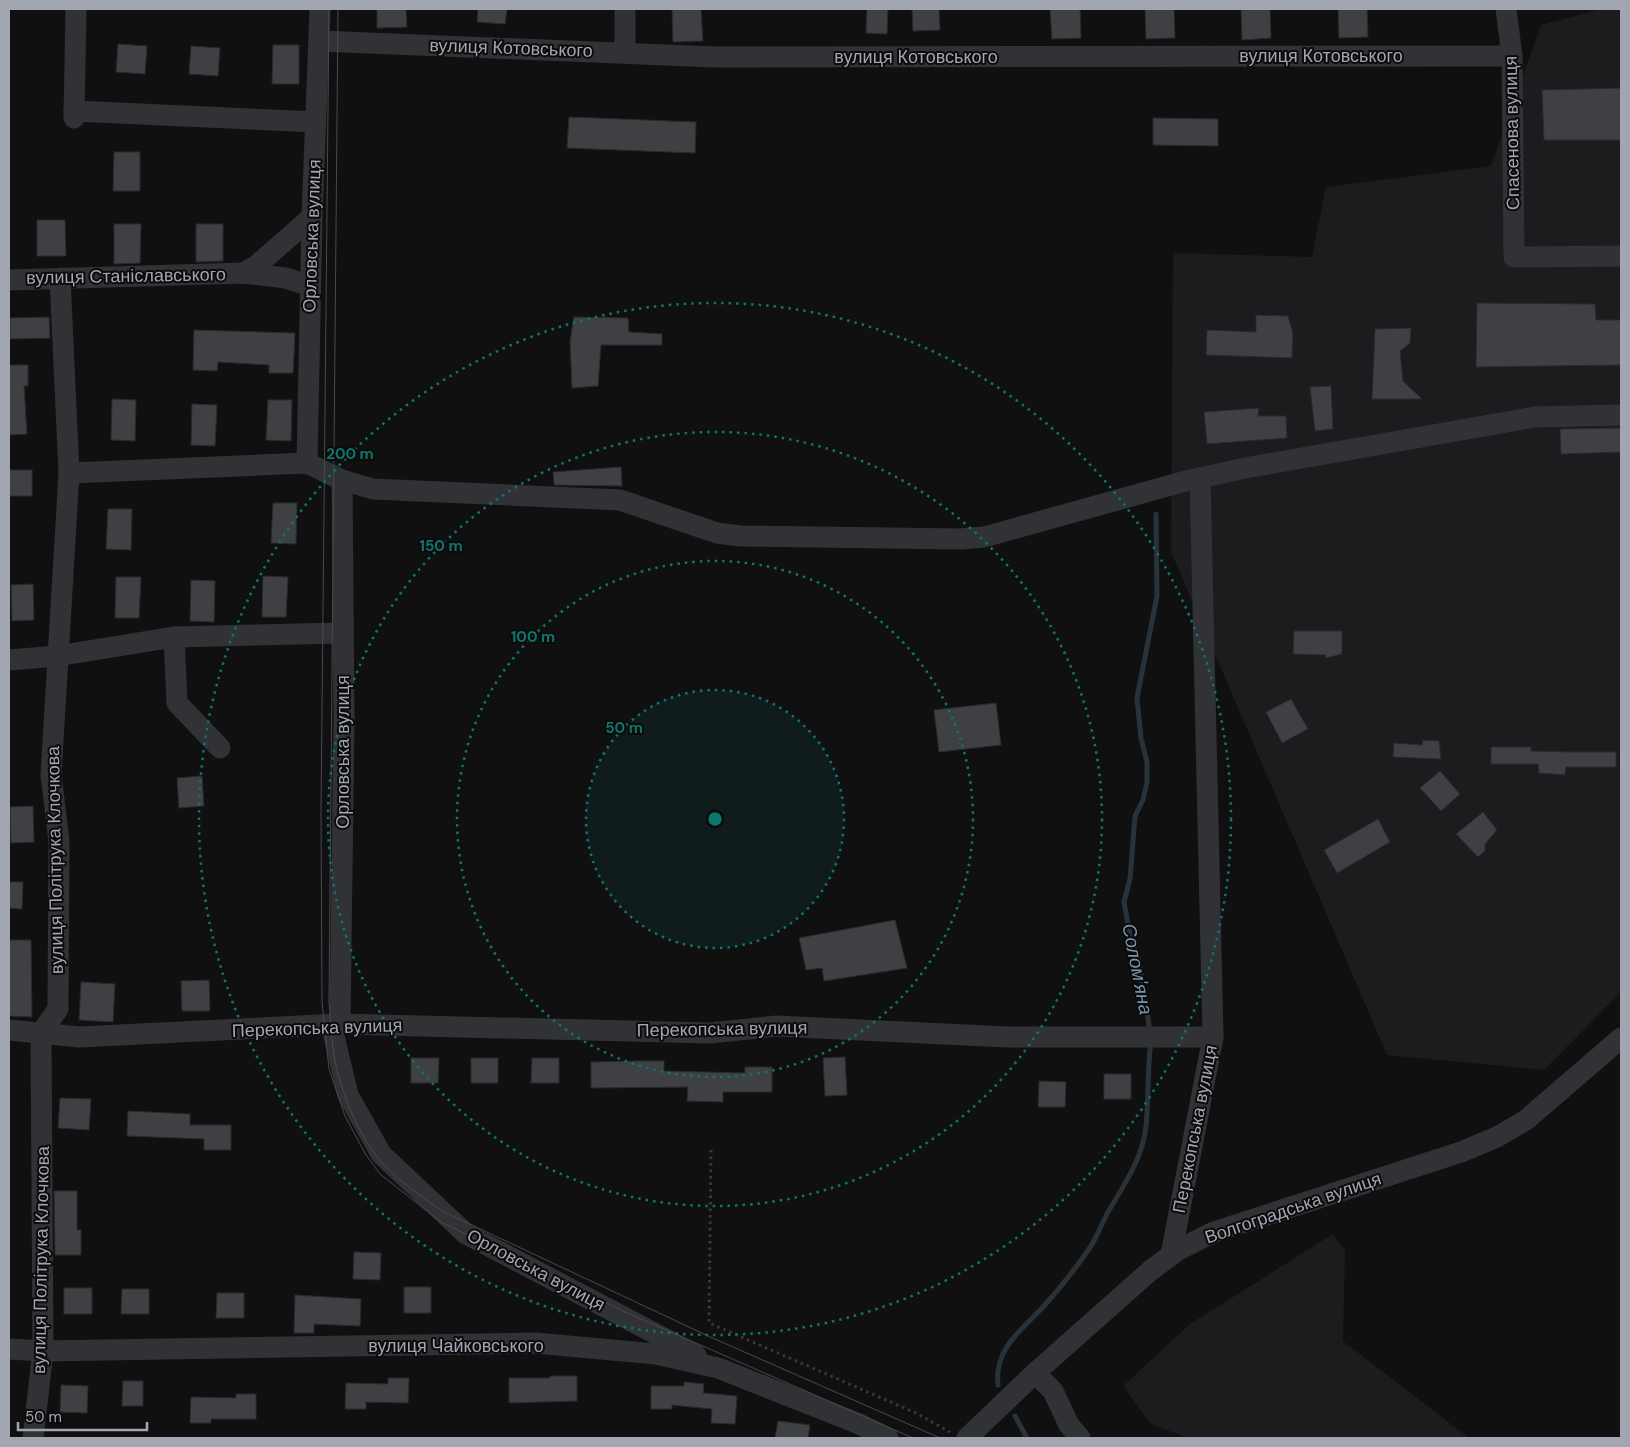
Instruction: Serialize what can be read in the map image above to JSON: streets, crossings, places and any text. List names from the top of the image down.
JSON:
{
  "streets": {
    "street": [
      "вулиця Котовського",
      "Спасенова вулиця",
      "Орловська вулиця",
      "вулиця Станіславського",
      "вулиця Політрука Клочкова",
      "Перекопська вулиця",
      "Волгоградська вулиця",
      "вулиця Чайковського"
    ]
  },
  "crossings": [
    ["вулиця Котовського", "Спасенова вулиця"],
    ["вулиця Котовського", "Орловська вулиця"],
    ["Орловська вулиця", "вулиця Станіславського"],
    ["Орловська вулиця", "Перекопська вулиця"],
    ["Орловська вулиця", "вулиця Чайковського"],
    ["вулиця Станіславського", "вулиця Політрука Клочкова"],
    ["вулиця Політрука Клочкова", "Перекопська вулиця"],
    ["вулиця Політрука Клочкова", "вулиця Чайковського"],
    ["Перекопська вулиця", "Волгоградська вулиця"]
  ],
  "water": ["Солом'яна"],
  "scale_bar": "50 m",
  "rings": [
    "200 m",
    "150 m",
    "100 m",
    "50 m"
  ]
}
